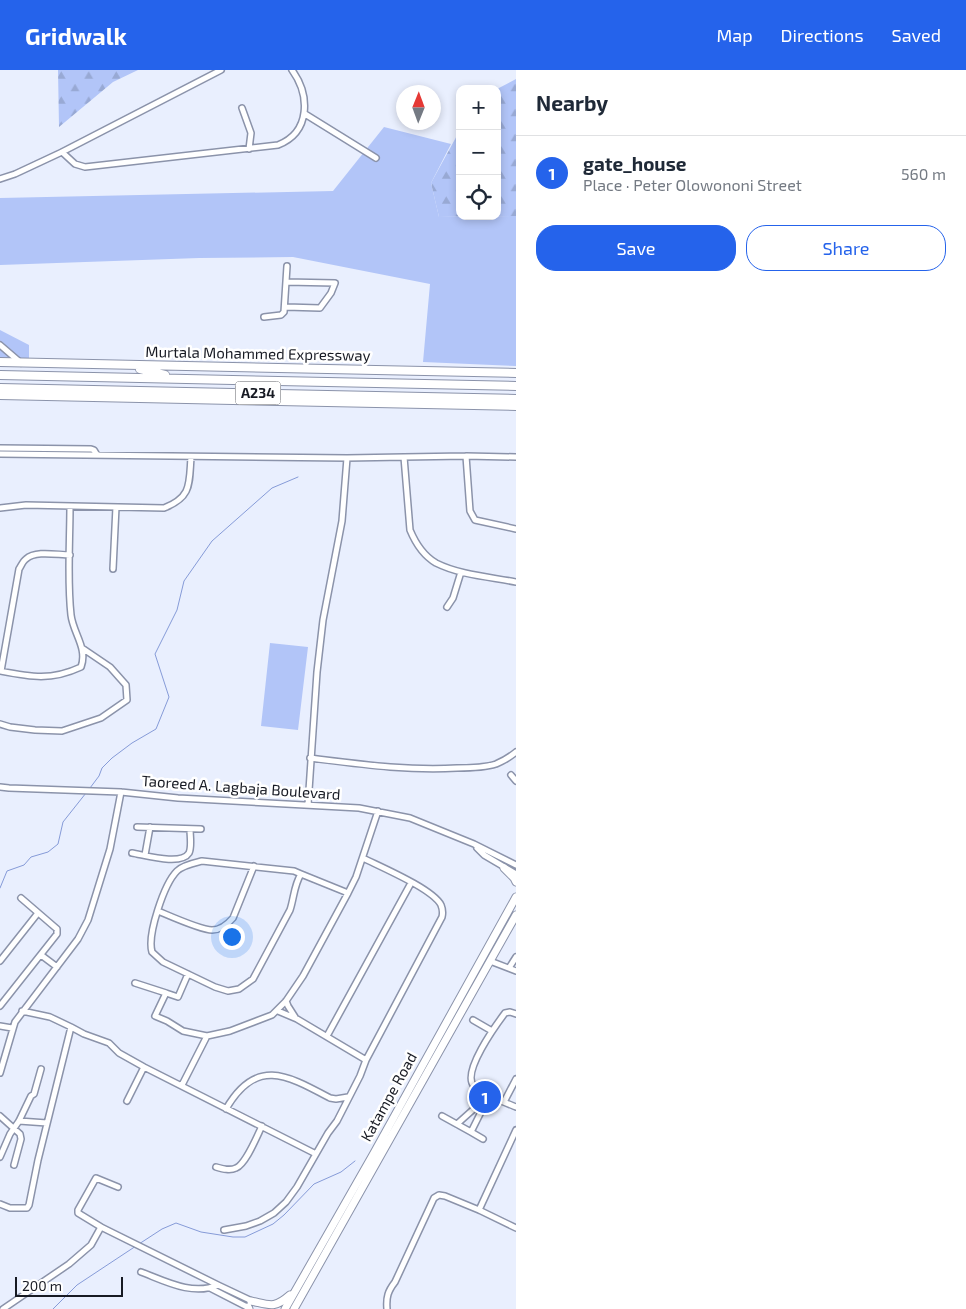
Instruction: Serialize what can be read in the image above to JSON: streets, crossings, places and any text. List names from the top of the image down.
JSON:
{
  "streets": {
    "highway": ["Murtala Mohammed Expressway", "A234"],
    "main road": ["Katampe Road"],
    "street": ["Taoreed A. Lagbaja Boulevard"]
  },
  "scale_bar": "200 m",
  "north": "top",
  "page": {
    "header": "Gridwalk",
    "nav": ["Map", "Directions", "Saved"],
    "heading": "Nearby",
    "map_buttons": ["+", "−"],
    "list": [
      {
        "mark": "1",
        "name": "gate_house",
        "note": "Place · Peter Olowononi Street",
        "value": "560 m"
      }
    ],
    "buttons": ["Save", "Share"],
    "pins": "1",
    "scale": "200 m"
  }
}
